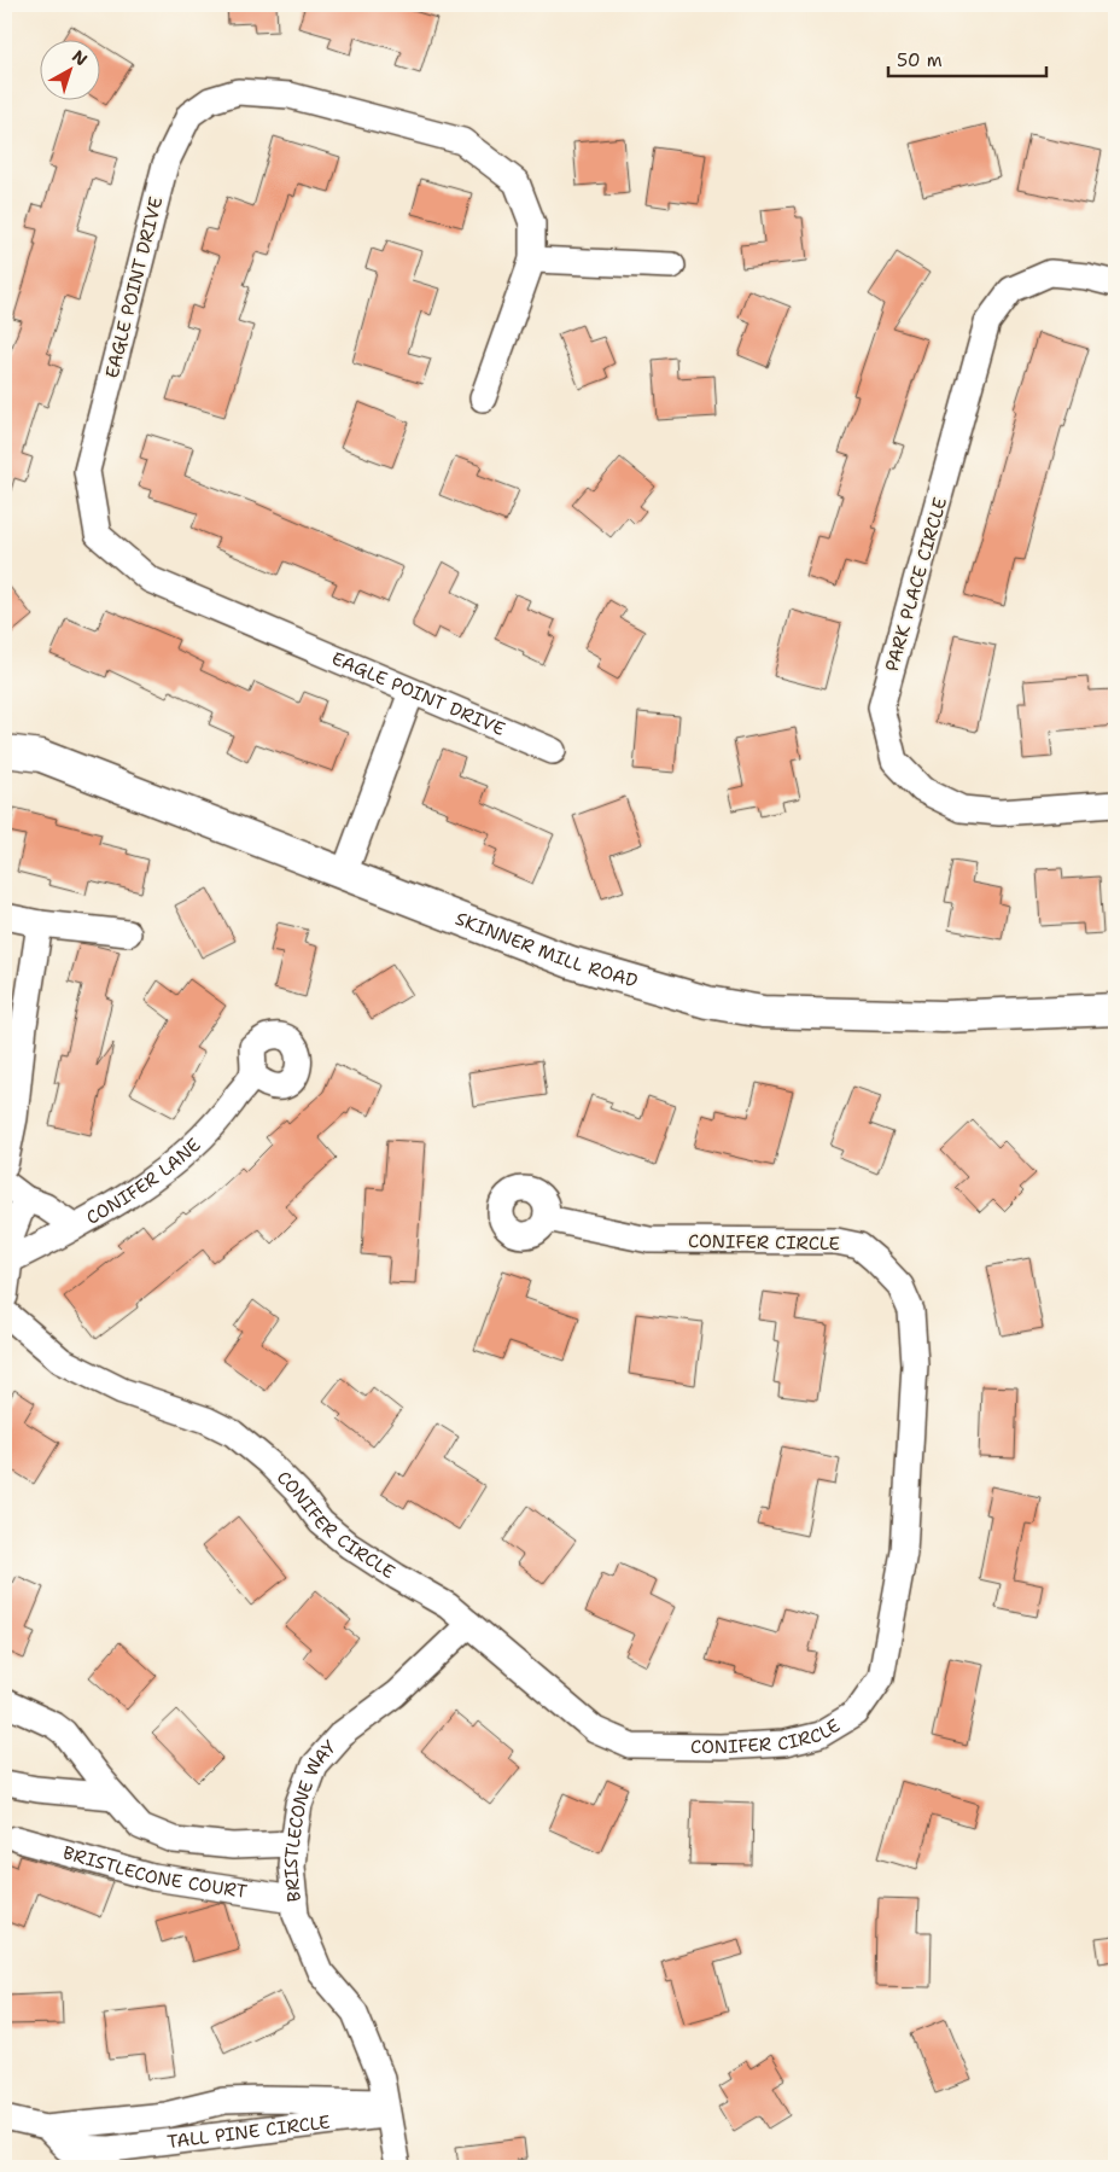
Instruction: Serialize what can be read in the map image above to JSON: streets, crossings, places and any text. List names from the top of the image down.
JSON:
{
  "streets": {
    "street": [
      "EAGLE POINT DRIVE",
      "PARK PLACE CIRCLE",
      "SKINNER MILL ROAD",
      "CONIFER LANE",
      "CONIFER CIRCLE",
      "BRISTLECONE WAY",
      "BRISTLECONE COURT",
      "TALL PINE CIRCLE"
    ]
  },
  "crossings": [
    ["CONIFER CIRCLE", "BRISTLECONE WAY"],
    ["BRISTLECONE WAY", "BRISTLECONE COURT"],
    ["BRISTLECONE WAY", "TALL PINE CIRCLE"]
  ],
  "scale_bar": "50 m",
  "north": "top right"
}
